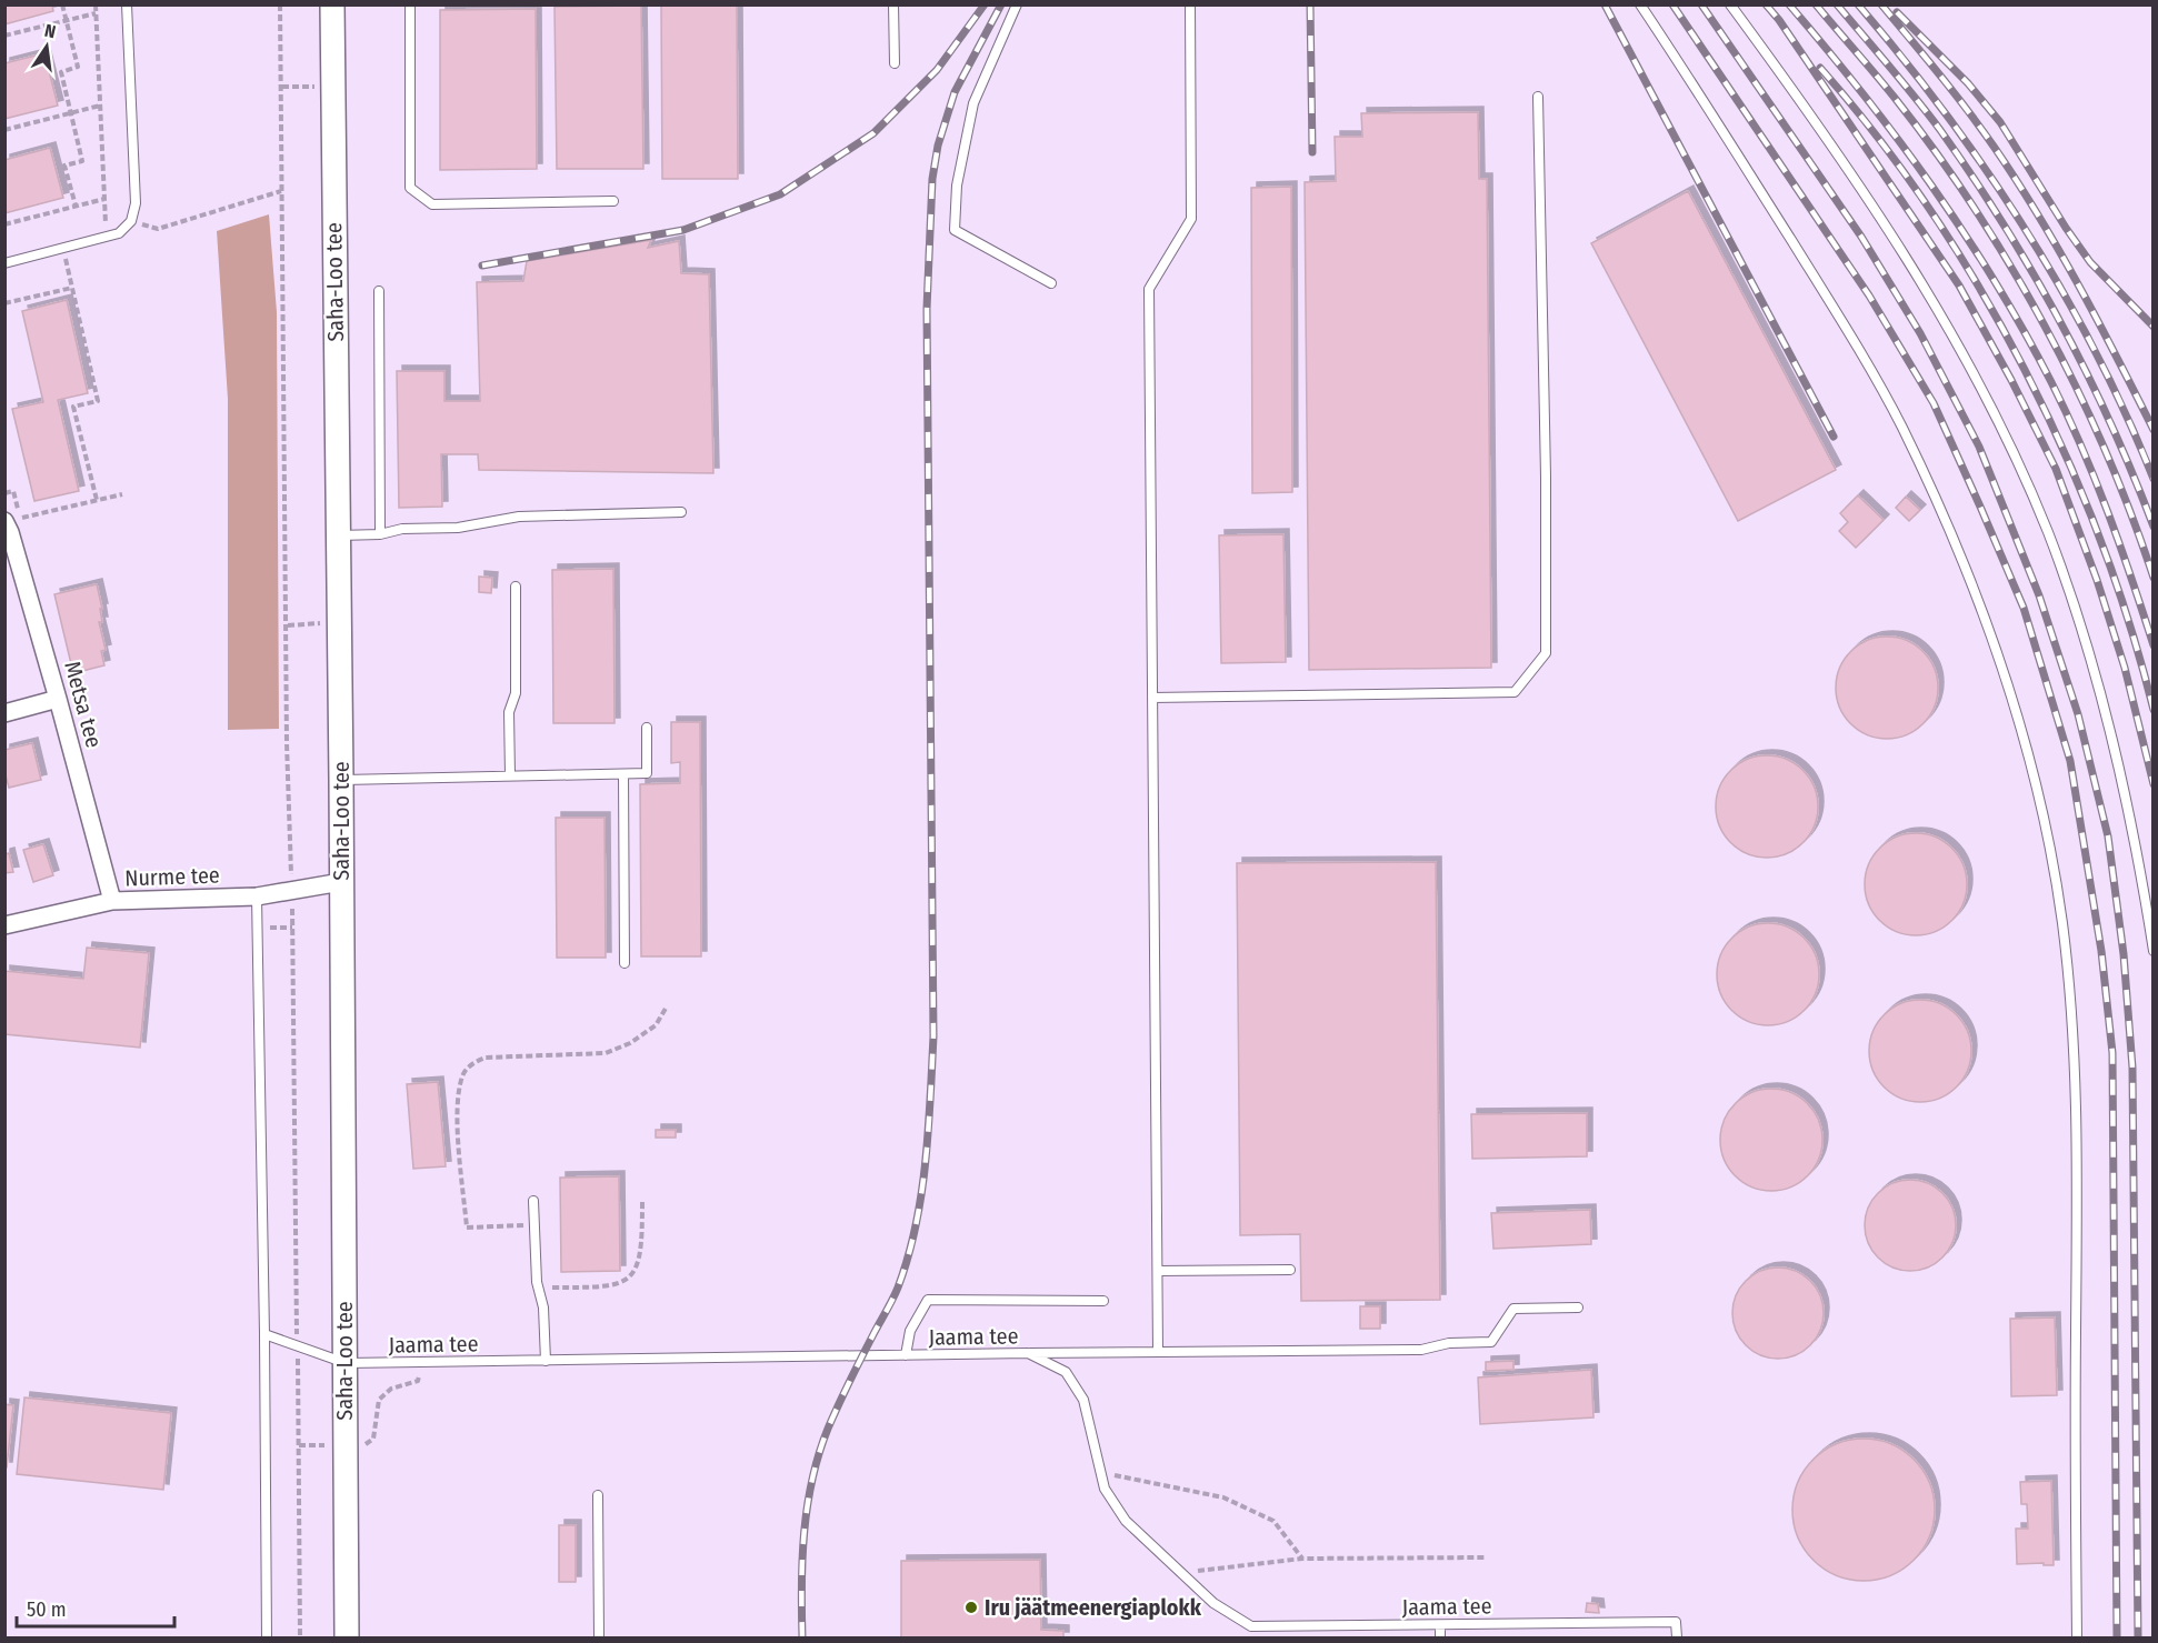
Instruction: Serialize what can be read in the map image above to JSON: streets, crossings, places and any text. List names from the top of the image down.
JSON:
{
  "streets": {
    "main road": ["Saha-Loo tee"],
    "street": ["Metsa tee", "Nurme tee"],
    "lane": ["Jaama tee"]
  },
  "crossings": [
    ["Saha-Loo tee", "Nurme tee"],
    ["Saha-Loo tee", "Jaama tee"],
    ["Metsa tee", "Nurme tee"]
  ],
  "places": ["Iru jäätmeenergiaplokk"],
  "scale_bar": "50 m",
  "north": "top"
}
